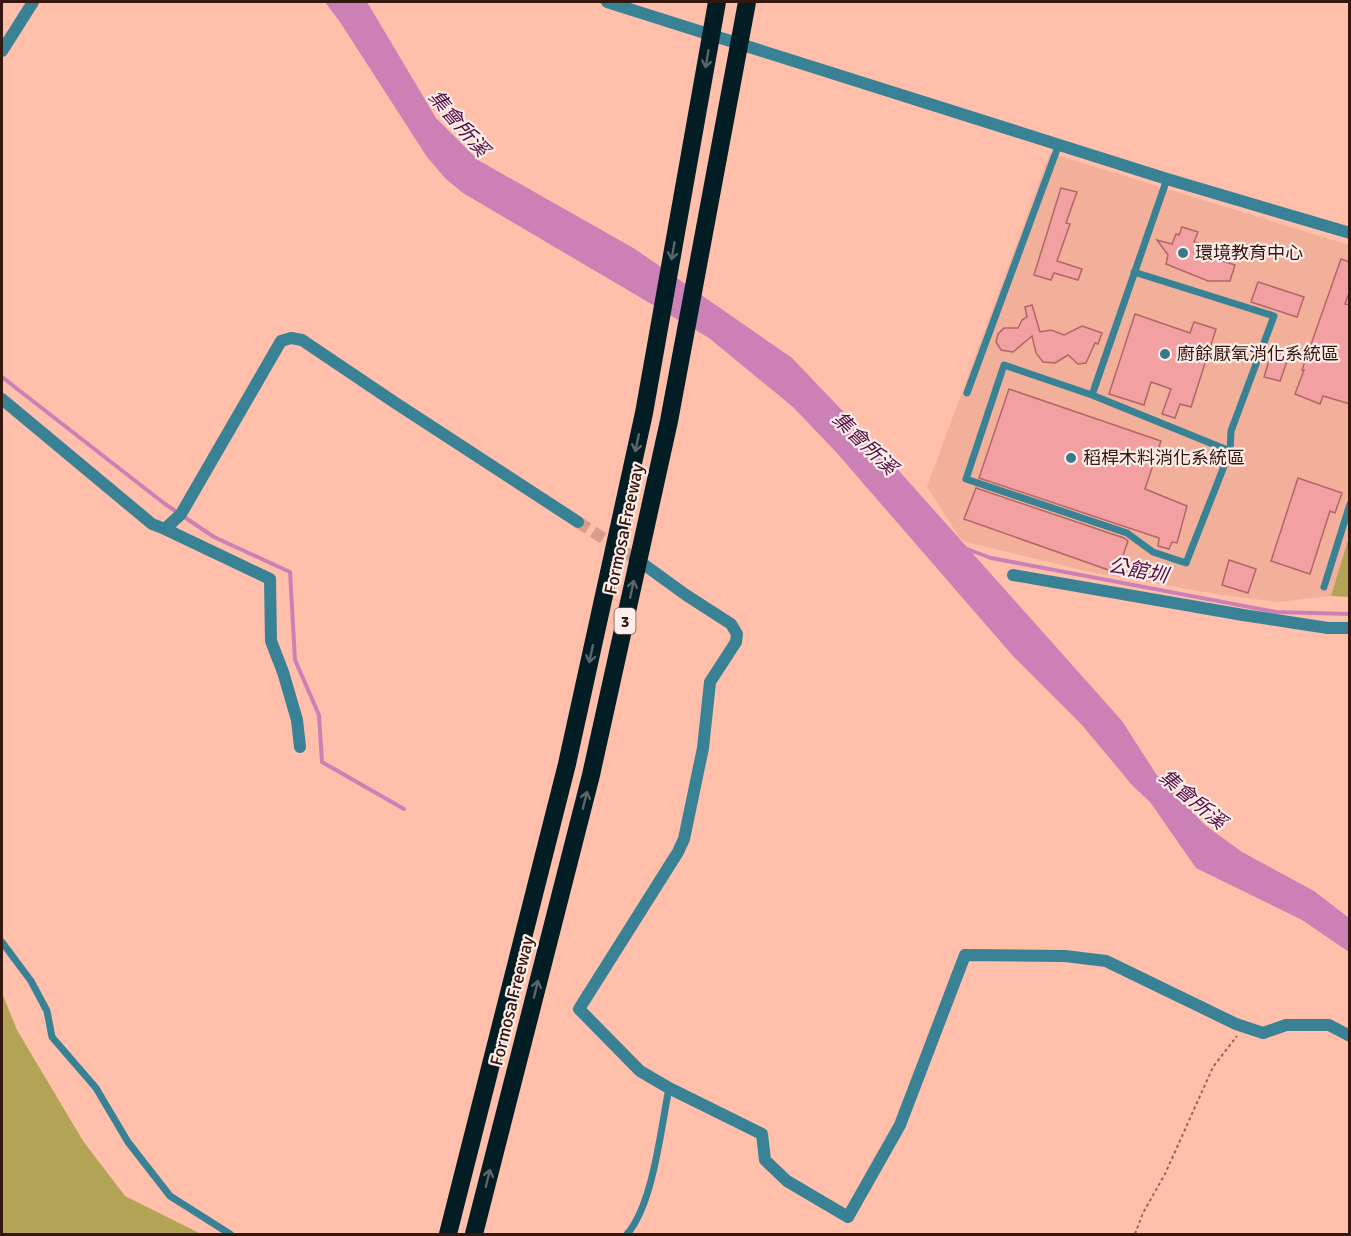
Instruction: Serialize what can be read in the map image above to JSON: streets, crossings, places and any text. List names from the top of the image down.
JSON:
{
  "streets": {
    "highway": ["Formosa Freeway", "3"]
  },
  "water": ["集會所溪", "公館圳"],
  "places": ["環境教育中心", "廚餘厭氧消化系統區", "稻桿木料消化系統區"]
}
